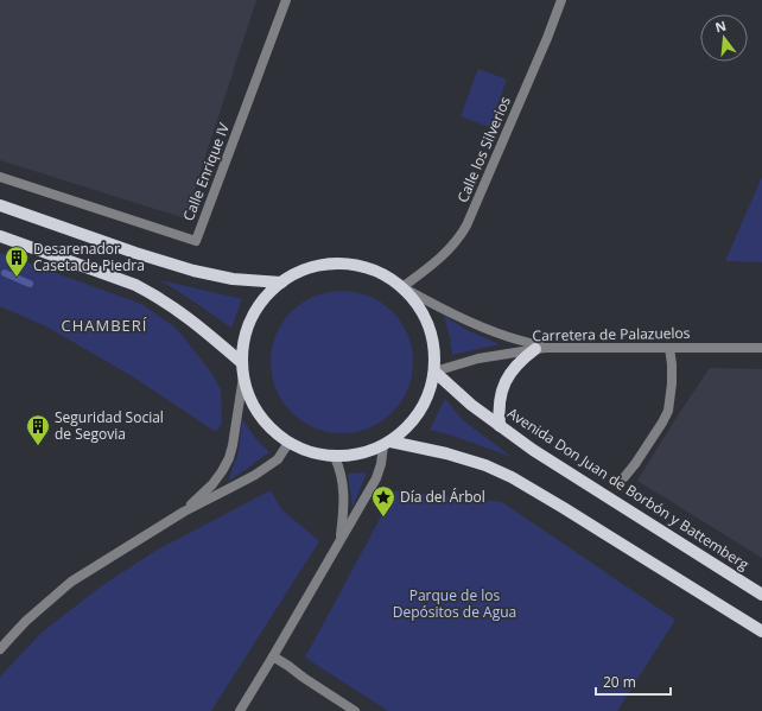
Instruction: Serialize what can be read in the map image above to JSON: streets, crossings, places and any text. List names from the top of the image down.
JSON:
{
  "streets": {
    "main road": ["Avenida Don Juan de Borbón y Battemberg"],
    "street": ["Calle los Silverios", "Calle Enrique IV", "Carretera de Palazuelos"]
  },
  "crossings": [
    ["Carretera de Palazuelos", "Avenida Don Juan de Borbón y Battemberg"]
  ],
  "districts": ["CHAMBERÍ"],
  "parks": ["Parque de los Depósitos de Agua"],
  "places": {
    "building": ["Desarenador Caseta de Piedra", "Seguridad Social de Segovia"],
    "place": ["Día del Árbol"]
  },
  "scale_bar": "20 m",
  "north": "top"
}
